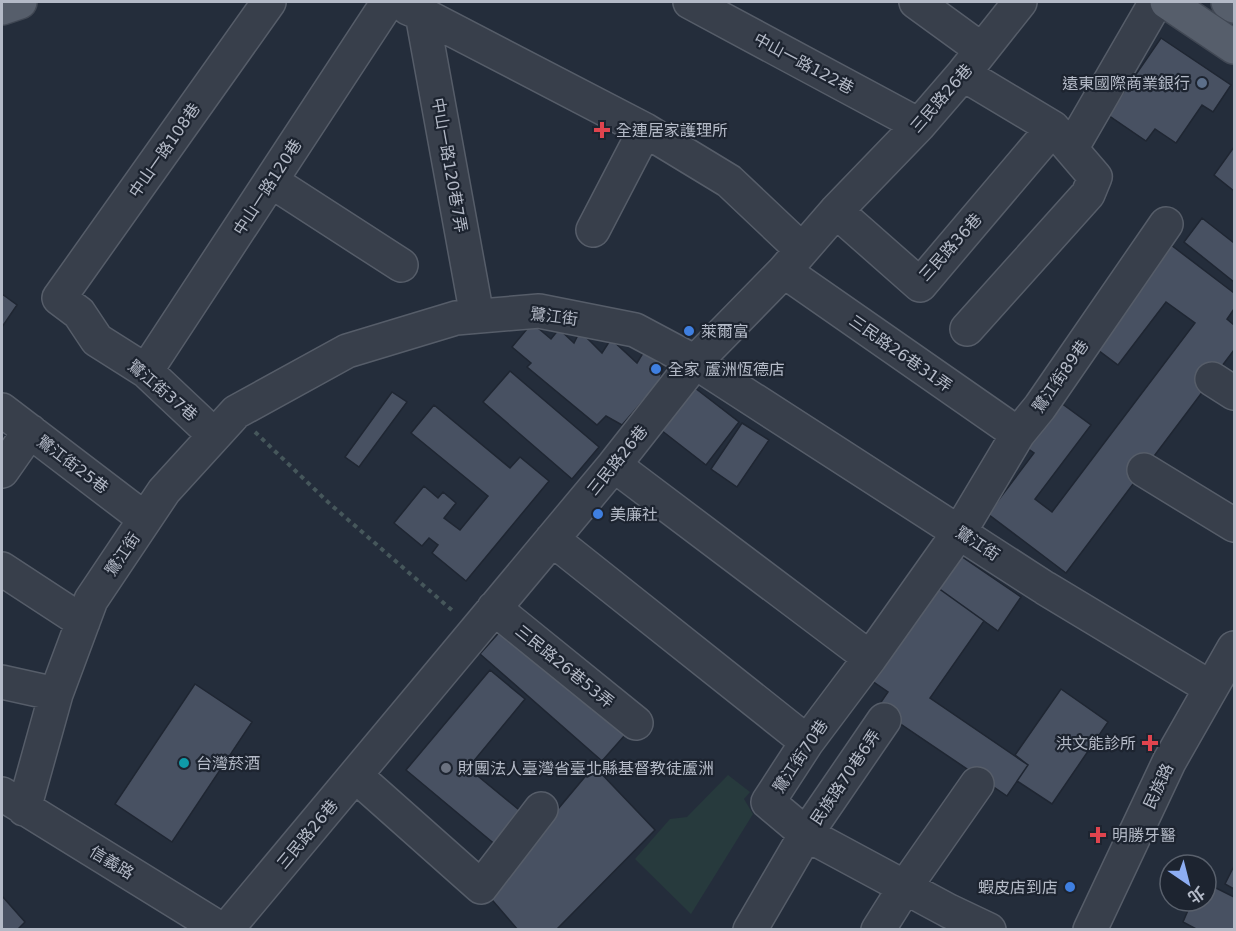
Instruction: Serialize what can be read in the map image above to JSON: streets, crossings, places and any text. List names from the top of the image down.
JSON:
{
  "streets": {
    "street": [
      "中山一路122巷",
      "三民路26巷",
      "中山一路108巷",
      "中山一路120巷7弄",
      "中山一路120巷",
      "三民路36巷",
      "鷺江街",
      "三民路26巷31弄",
      "鷺江街89巷",
      "鷺江街37巷",
      "鷺江街25巷",
      "三民路26巷53弄",
      "鷺江街70巷",
      "民族路70巷6弄",
      "民族路",
      "信義路"
    ]
  },
  "crossings": [
    ["中山一路122巷", "三民路26巷"],
    ["三民路26巷", "中山一路120巷7弄"],
    ["三民路26巷", "三民路36巷"],
    ["三民路26巷", "鷺江街"],
    ["三民路26巷", "三民路26巷31弄"],
    ["三民路26巷", "三民路26巷53弄"],
    ["三民路26巷", "信義路"],
    ["中山一路108巷", "鷺江街37巷"],
    ["中山一路120巷7弄", "鷺江街"],
    ["中山一路120巷7弄", "三民路26巷31弄"],
    ["中山一路120巷", "鷺江街37巷"],
    ["鷺江街", "鷺江街89巷"],
    ["鷺江街", "鷺江街37巷"],
    ["鷺江街", "鷺江街25巷"],
    ["鷺江街", "鷺江街70巷"],
    ["鷺江街", "民族路"],
    ["鷺江街", "信義路"],
    ["三民路26巷31弄", "鷺江街89巷"],
    ["鷺江街89巷", "鷺江街70巷"],
    ["鷺江街70巷", "民族路70巷6弄"]
  ],
  "places": {
    "other": [
      "遠東國際商業銀行",
      "萊爾富",
      "全家 蘆洲恆德店",
      "美廉社",
      "台灣菸酒",
      "財團法人臺灣省臺北縣基督教徒蘆洲",
      "蝦皮店到店"
    ],
    "health": ["全連居家護理所", "洪文能診所", "明勝牙醫"]
  },
  "north": "bottom right"
}
